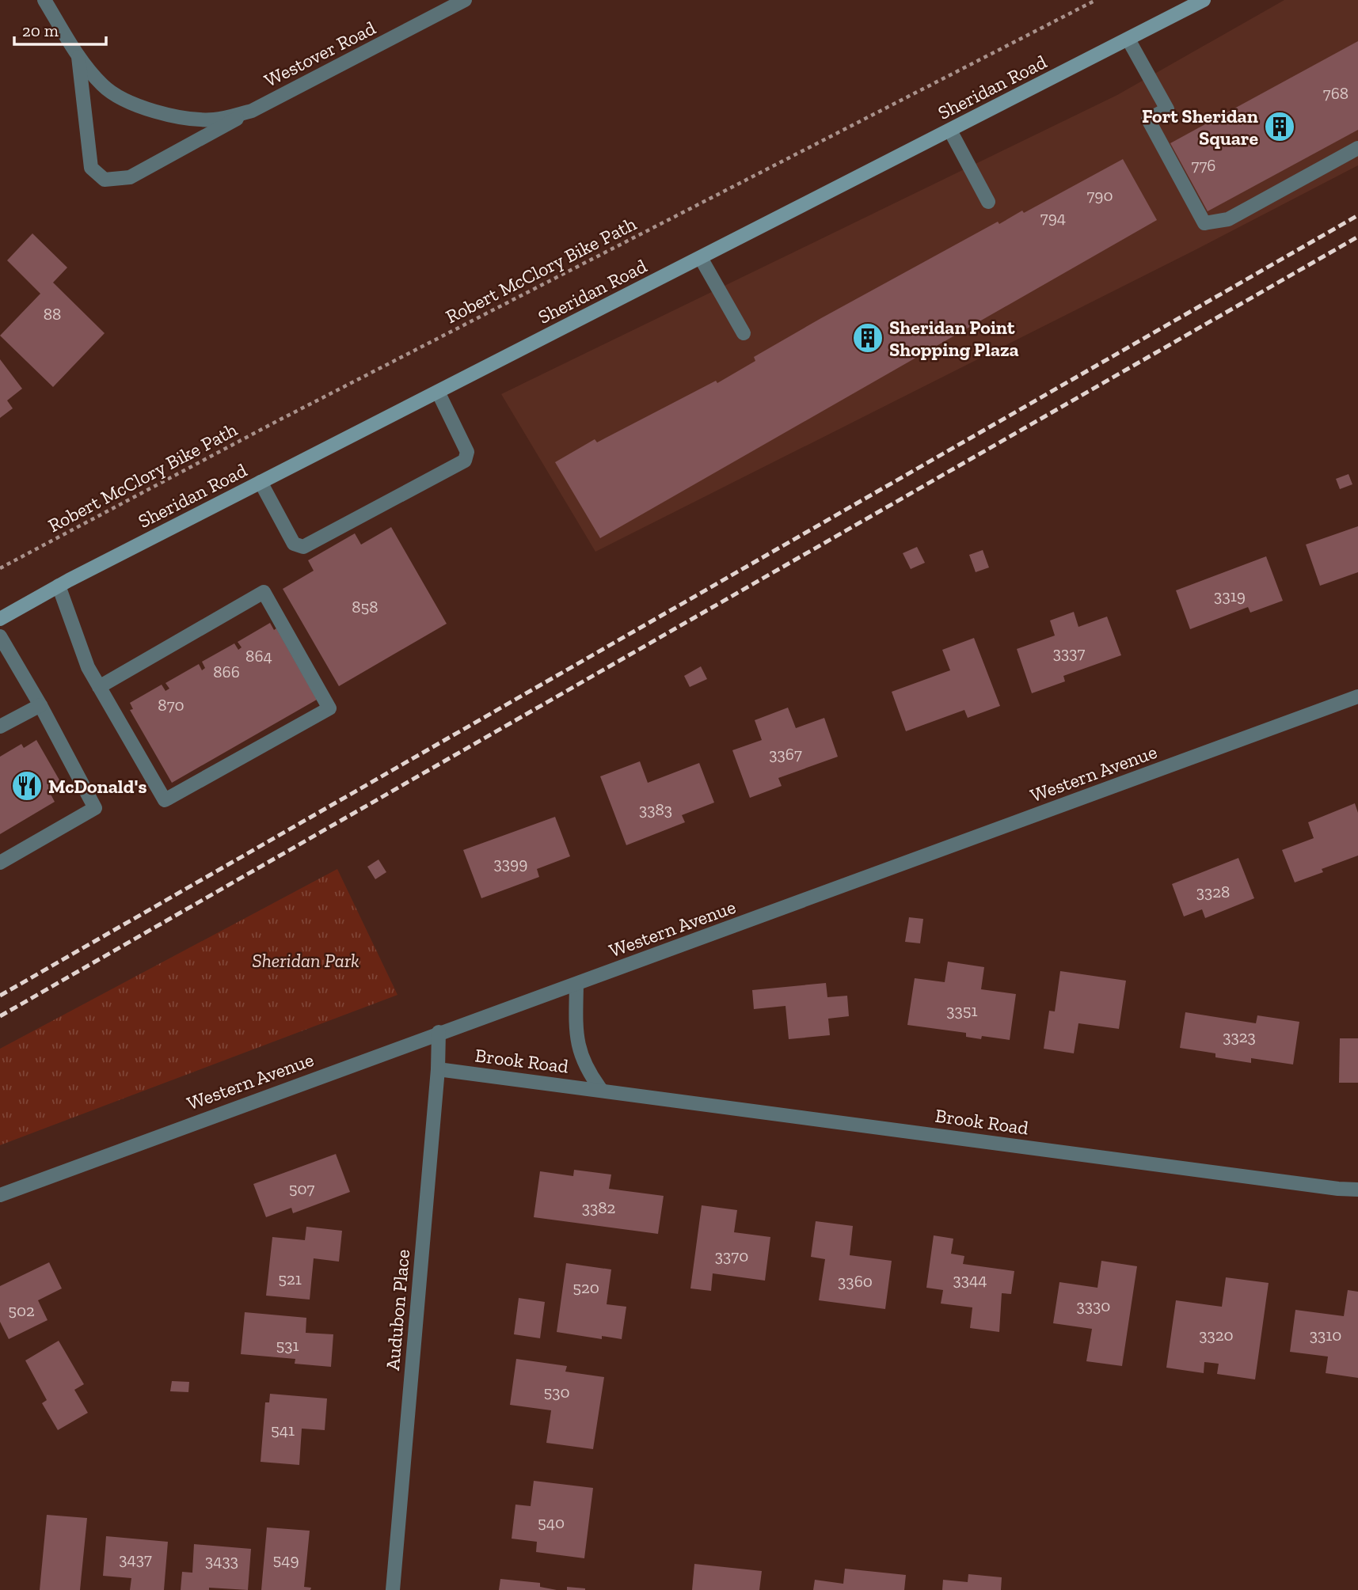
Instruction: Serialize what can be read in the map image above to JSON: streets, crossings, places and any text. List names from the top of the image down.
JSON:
{
  "streets": {
    "main road": ["Sheridan Road"],
    "street": [
      "Westover Road",
      "Western Avenue",
      "Brook Road",
      "Audubon Place"
    ],
    "path": ["Robert McClory Bike Path"]
  },
  "crossings": [
    ["Western Avenue", "Brook Road"],
    ["Western Avenue", "Audubon Place"],
    ["Brook Road", "Audubon Place"]
  ],
  "parks": ["Sheridan Park"],
  "places": {
    "building": ["Fort Sheridan Square", "Sheridan Point Shopping Plaza"],
    "restaurant": ["McDonald's"]
  },
  "house_numbers": [
    "768",
    "776",
    "790",
    "794",
    "88",
    "3319",
    "858",
    "3337",
    "864",
    "866",
    "870",
    "3367",
    "3383",
    "3399",
    "3328",
    "3351",
    "3323",
    "507",
    "3382",
    "3370",
    "521",
    "3344",
    "3360",
    "520",
    "3330",
    "502",
    "3320",
    "3310",
    "531",
    "530",
    "541",
    "540",
    "3437",
    "549",
    "3433"
  ],
  "scale_bar": "20 m"
}
